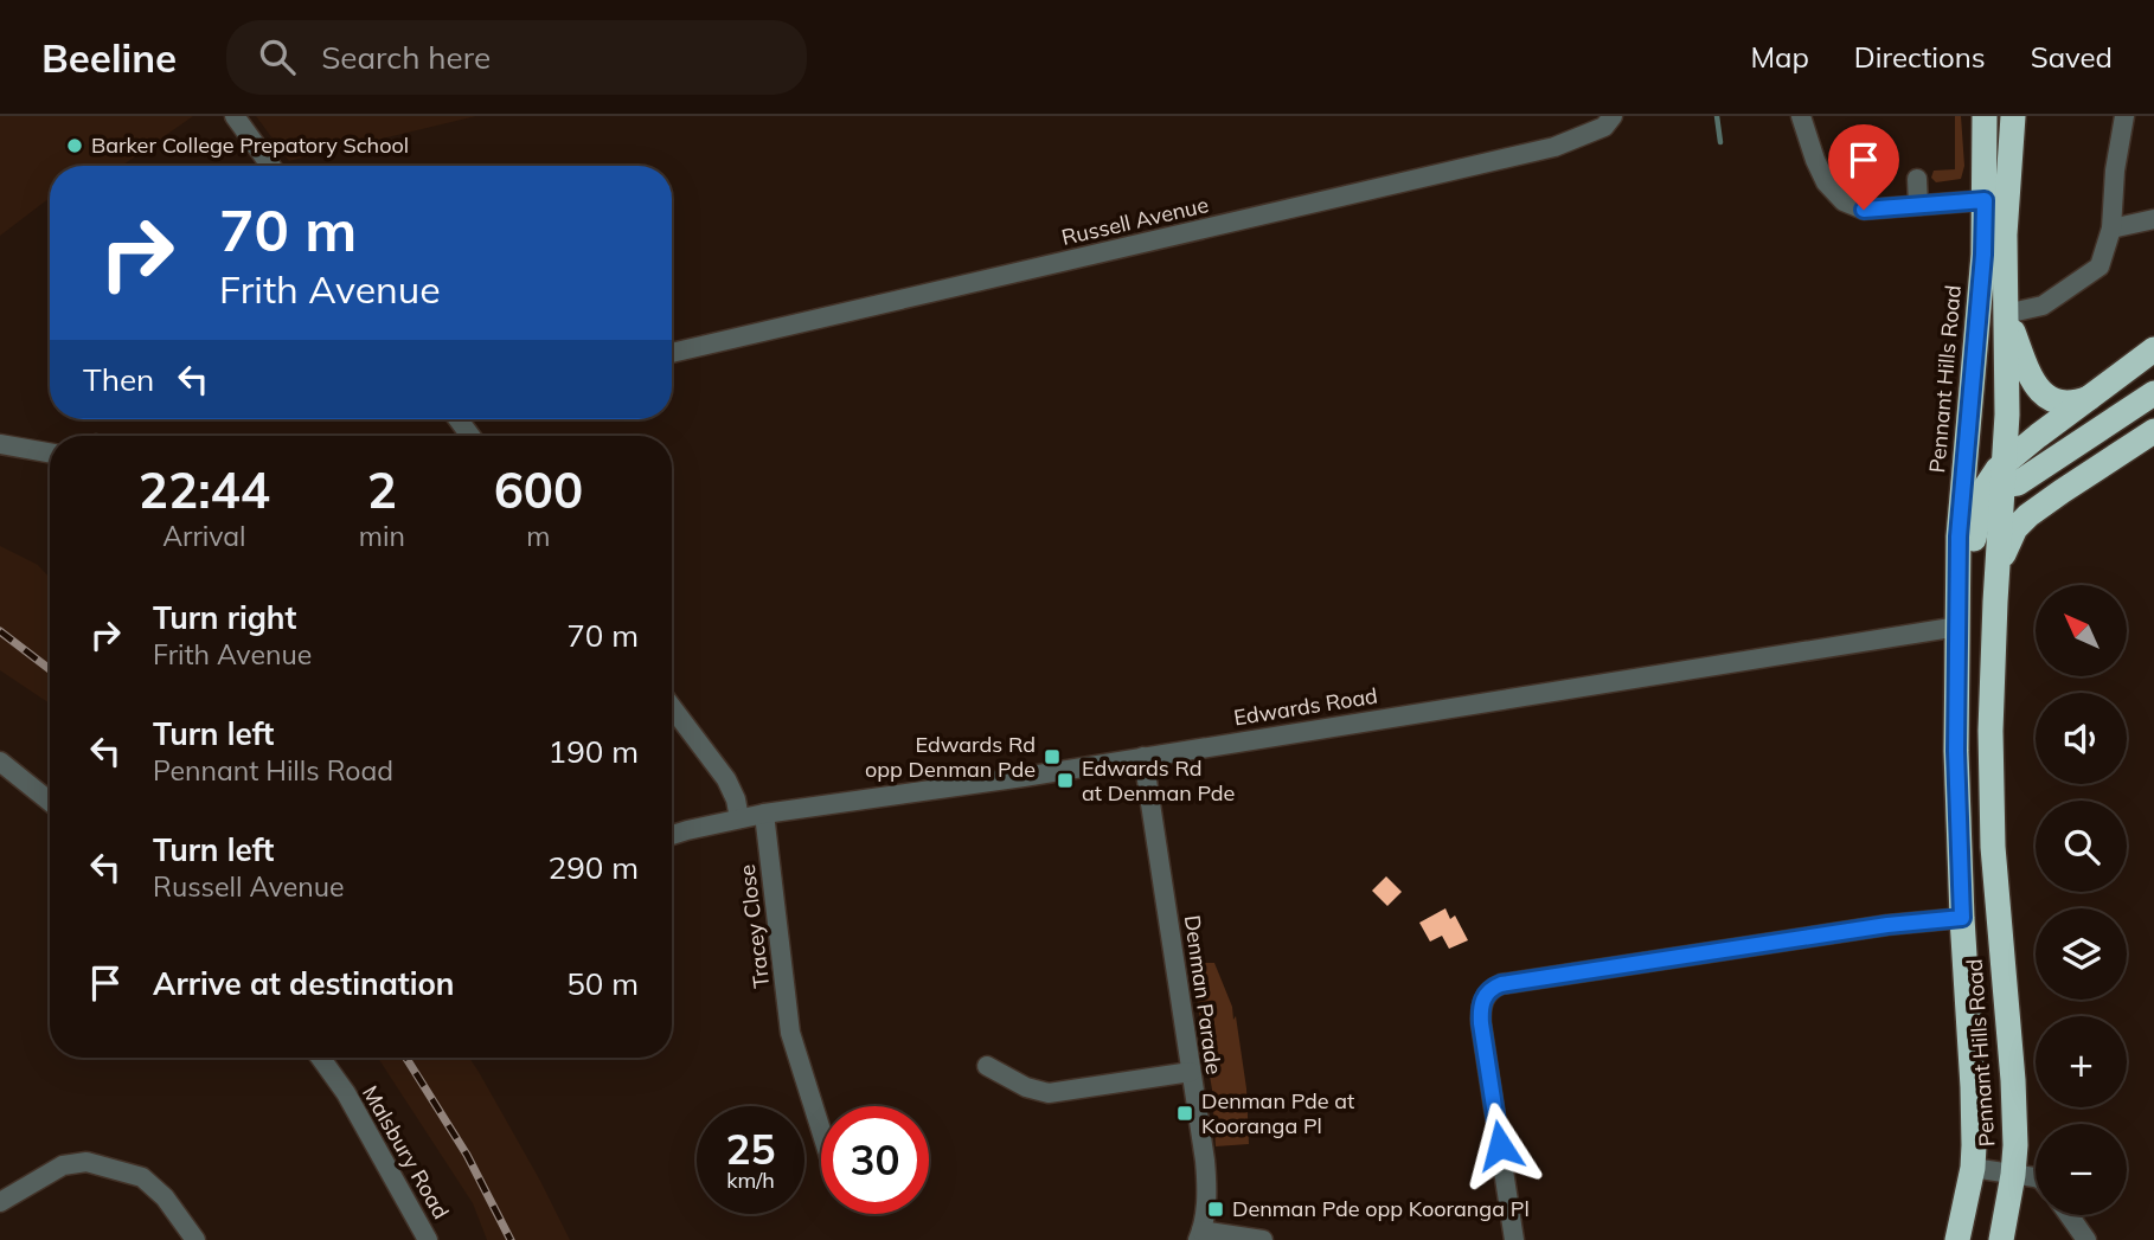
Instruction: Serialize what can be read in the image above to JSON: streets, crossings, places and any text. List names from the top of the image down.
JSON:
{
  "streets": {
    "highway": ["Pennant Hills Road"],
    "street": [
      "Russell Avenue",
      "Edwards Road",
      "Tracey Close",
      "Denman Parade",
      "Malsbury Road"
    ]
  },
  "crossings": [
    ["Pennant Hills Road", "Edwards Road"],
    ["Edwards Road", "Tracey Close"],
    ["Edwards Road", "Denman Parade"]
  ],
  "places": {
    "other": ["Barker College Prepatory School"],
    "transit": [
      "Edwards Rd opp Denman Pde",
      "Edwards Rd at Denman Pde",
      "Denman Pde at Kooranga Pl",
      "Denman Pde opp Kooranga Pl"
    ]
  },
  "north": "top left",
  "page": {
    "header": "Beeline",
    "search": "Search here",
    "nav": ["Map", "Directions", "Saved"],
    "turn": ["70 m", "Frith Avenue"],
    "then": "Then",
    "eta": [
      "22:44",
      "Arrival",
      "2",
      "min",
      "600",
      "m"
    ],
    "list": [
      {
        "name": "Turn right",
        "note": "Frith Avenue",
        "value": "70 m"
      },
      {
        "name": "Turn left",
        "note": "Pennant Hills Road",
        "value": "190 m"
      },
      {
        "name": "Turn left",
        "note": "Russell Avenue",
        "value": "290 m"
      },
      {
        "name": "Arrive at destination",
        "value": "50 m"
      }
    ],
    "map_buttons": ["+", "−"],
    "speed": "25 km/h",
    "limit": "30"
  }
}
